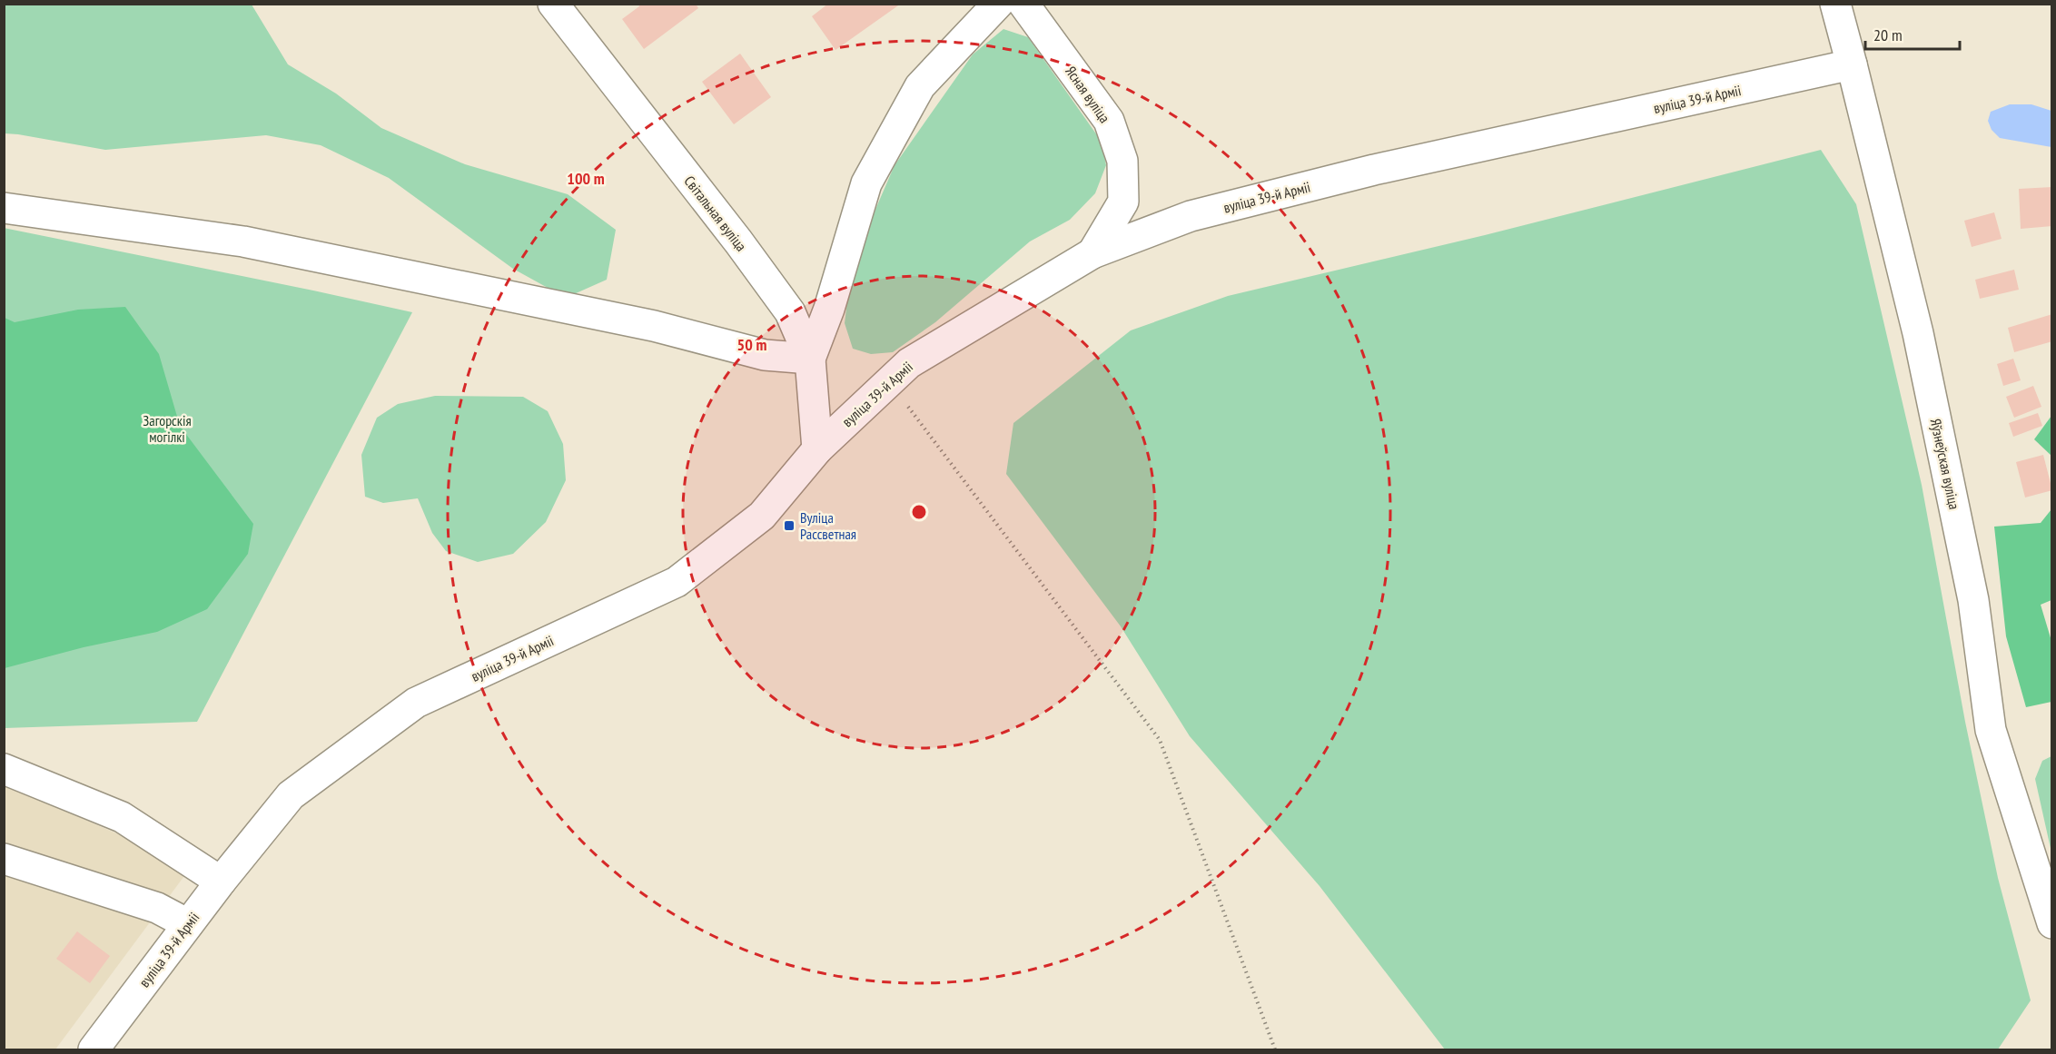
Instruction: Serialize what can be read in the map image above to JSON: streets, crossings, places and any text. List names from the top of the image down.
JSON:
{
  "streets": {
    "street": [
      "Ясная вуліца",
      "вуліца 39-й Арміі",
      "Світальная вуліца",
      "Яўзнеўская вуліца"
    ]
  },
  "crossings": [
    ["Ясная вуліца", "вуліца 39-й Арміі"],
    ["вуліца 39-й Арміі", "Світальная вуліца"],
    ["вуліца 39-й Арміі", "Яўзнеўская вуліца"]
  ],
  "parks": ["Загорскія могілкі"],
  "places": {
    "transit": ["Вуліца Рассветная"]
  },
  "scale_bar": "20 m",
  "rings": ["100 m", "50 m"]
}
